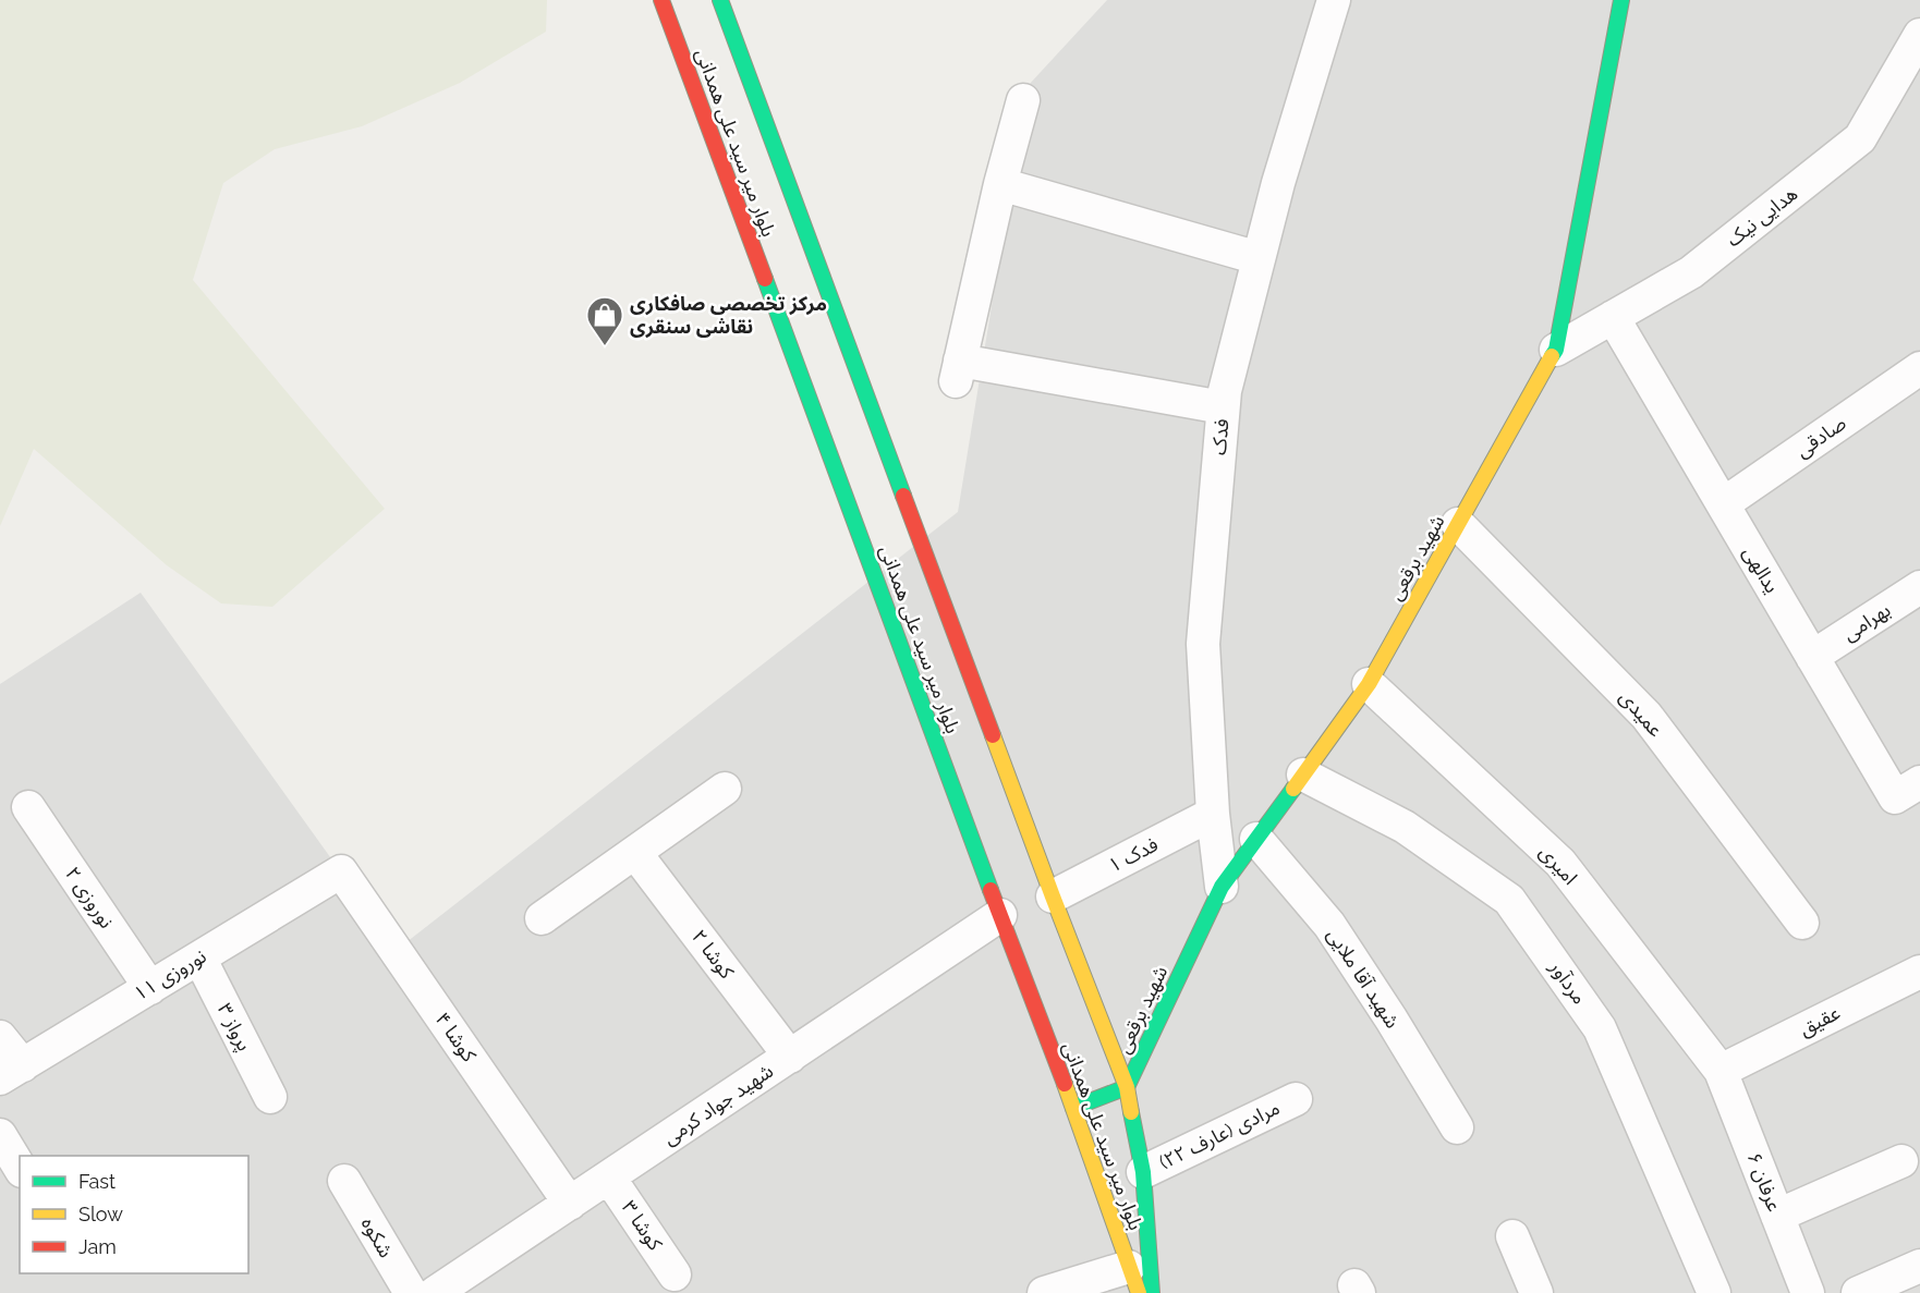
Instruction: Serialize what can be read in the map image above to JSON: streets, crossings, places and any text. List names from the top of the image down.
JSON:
{
  "streets": {
    "main road": ["بلوار میر سید علی همدانی", "شهید برقعی"],
    "street": [
      "هدایی نیک",
      "فدک",
      "صادقی",
      "یدالهی",
      "بهرامی",
      "عمیدی",
      "فدک ۱",
      "امیری",
      "نوروزی ۲",
      "کوشا ۲",
      "نوروزی ۱۱",
      "شهید آقا ملایی",
      "مردآور",
      "عقیق",
      "پرواز ۳",
      "کوشا ۴",
      "شهید جواد کرمی",
      "مرادی (عارف ۲۲)",
      "عرفان ۶",
      "کوشا ۳",
      "شکوه"
    ]
  },
  "crossings": [
    ["بلوار میر سید علی همدانی", "شهید برقعی"],
    ["بلوار میر سید علی همدانی", "فدک ۱"],
    ["بلوار میر سید علی همدانی", "شهید جواد کرمی"],
    ["بلوار میر سید علی همدانی", "مرادی (عارف ۲۲)"],
    ["هدایی نیک", "شهید برقعی"],
    ["هدایی نیک", "یدالهی"],
    ["فدک", "شهید برقعی"],
    ["فدک", "فدک ۱"],
    ["صادقی", "یدالهی"],
    ["شهید برقعی", "عمیدی"],
    ["شهید برقعی", "امیری"],
    ["شهید برقعی", "شهید آقا ملایی"],
    ["شهید برقعی", "مردآور"],
    ["یدالهی", "بهرامی"],
    ["امیری", "عقیق"],
    ["امیری", "عرفان ۶"],
    ["نوروزی ۲", "نوروزی ۱۱"],
    ["کوشا ۲", "شهید جواد کرمی"],
    ["نوروزی ۱۱", "پرواز ۳"],
    ["نوروزی ۱۱", "کوشا ۴"],
    ["عقیق", "عرفان ۶"],
    ["کوشا ۴", "شهید جواد کرمی"],
    ["شهید جواد کرمی", "کوشا ۳"]
  ],
  "places": {
    "shop": ["مرکز تخصصی صافکاری نقاشی سنقری"]
  },
  "legend": ["Fast", "Slow", "Jam"]
}
